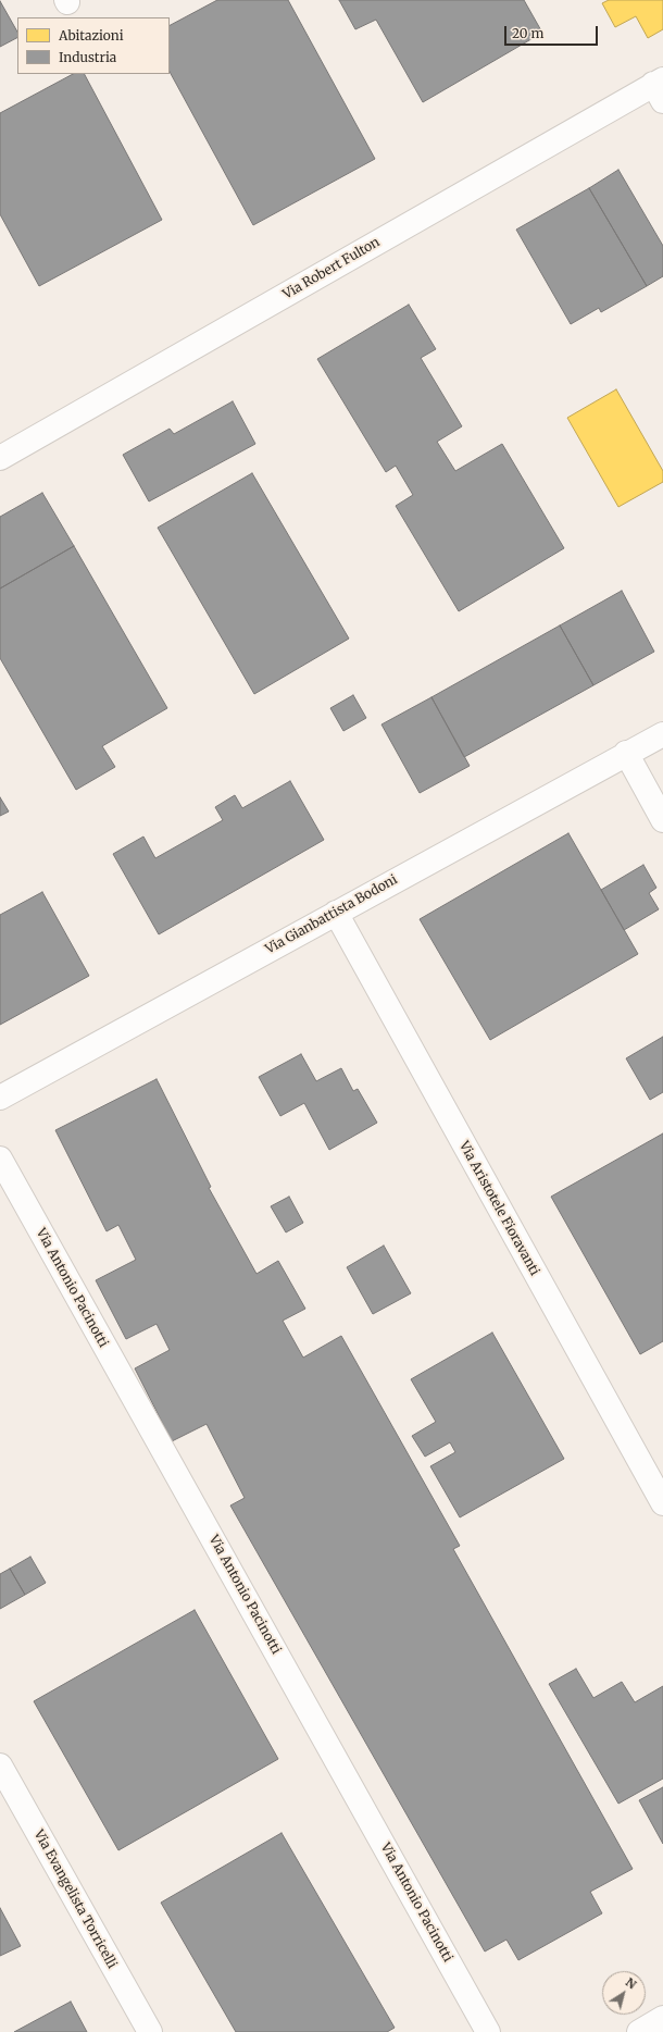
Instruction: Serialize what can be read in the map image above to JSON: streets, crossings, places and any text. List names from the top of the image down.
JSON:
{
  "streets": {
    "street": [
      "Via Robert Fulton",
      "Via Gianbattista Bodoni",
      "Via Aristotele Fioravanti",
      "Via Antonio Pacinotti",
      "Via Evangelista Torricelli"
    ]
  },
  "crossings": [
    ["Via Gianbattista Bodoni", "Via Aristotele Fioravanti"]
  ],
  "legend": ["Abitazioni", "Industria"],
  "scale_bar": "20 m",
  "north": "top right"
}
